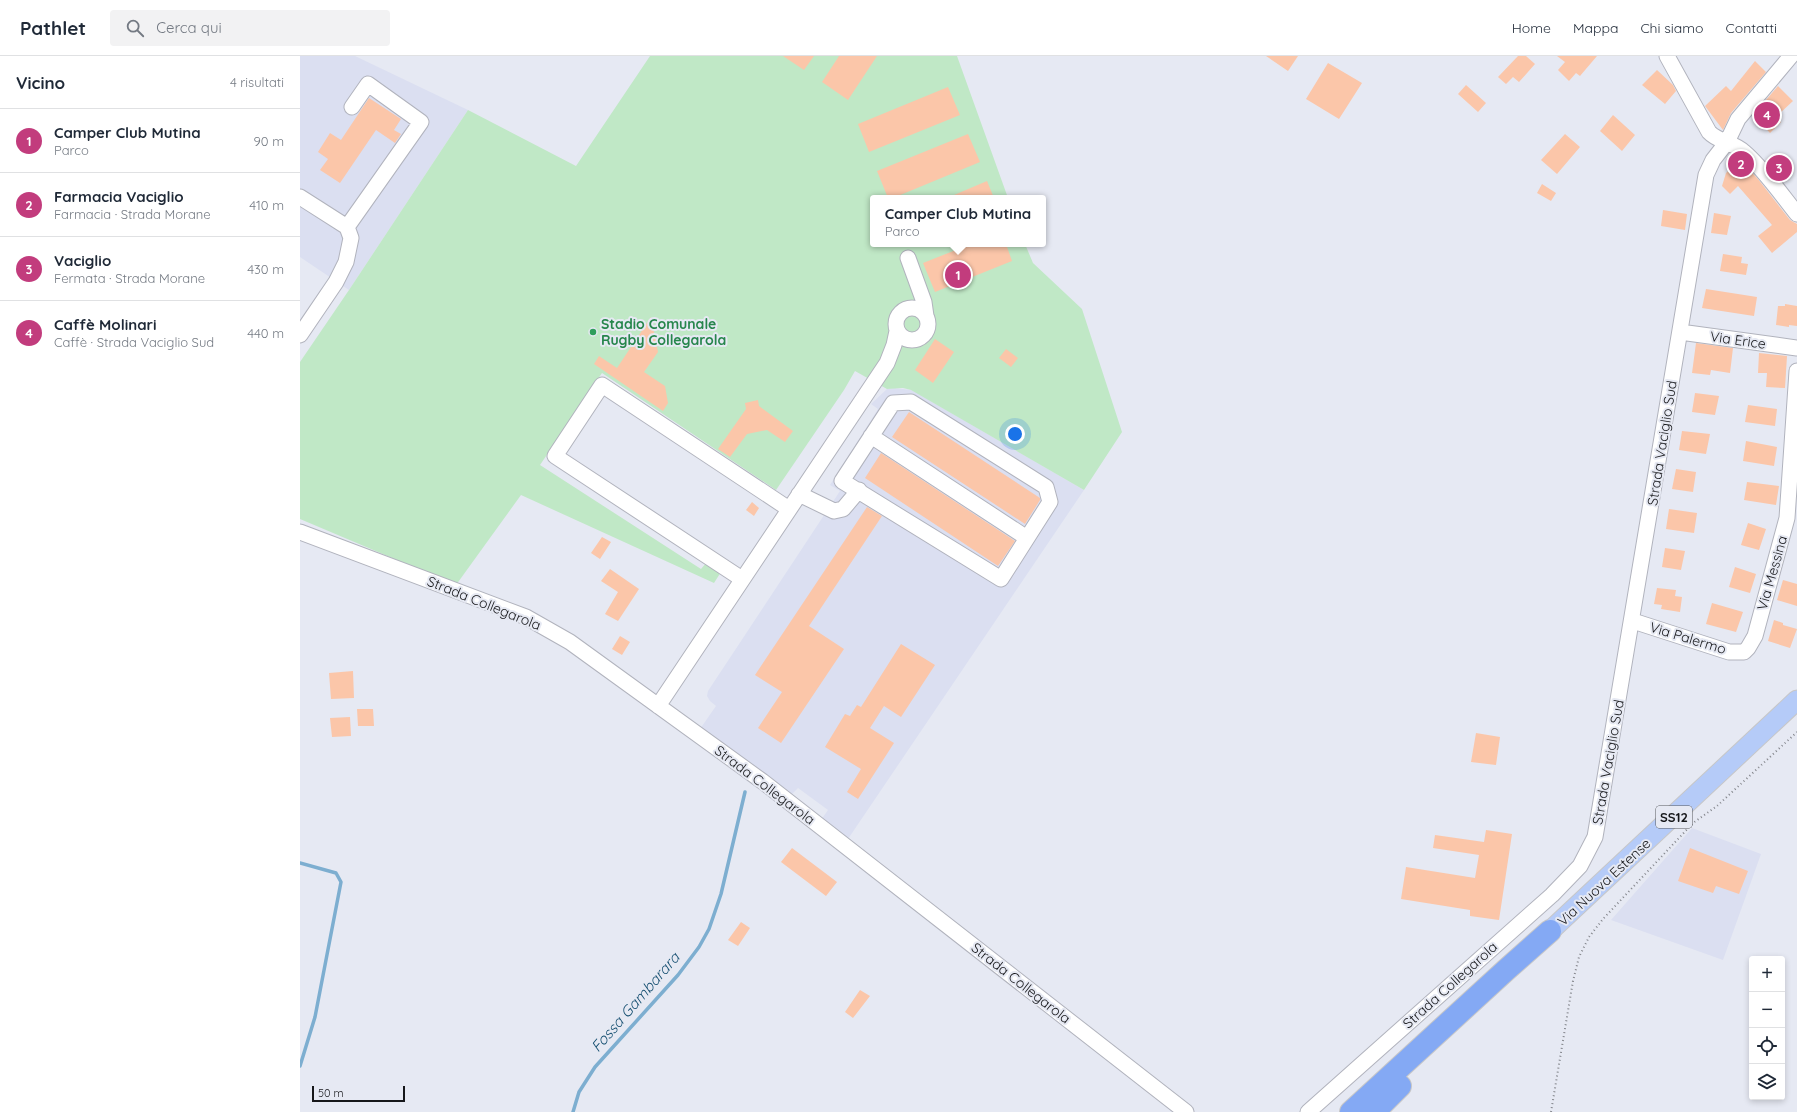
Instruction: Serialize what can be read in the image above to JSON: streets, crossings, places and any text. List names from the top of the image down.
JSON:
{
  "streets": {
    "highway": ["SS12", "Via Nuova Estense"],
    "street": [
      "Via Erice",
      "Strada Vaciglio Sud",
      "Via Messina",
      "Strada Collegarola",
      "Via Palermo"
    ]
  },
  "crossings": [
    ["Via Erice", "Strada Vaciglio Sud"],
    ["Strada Vaciglio Sud", "Strada Collegarola"],
    ["Strada Vaciglio Sud", "Via Palermo"],
    ["Via Messina", "Via Palermo"]
  ],
  "water": ["Fossa Gambarara"],
  "places": ["Stadio Comunale Rugby Collegarola"],
  "scale_bar": "50 m",
  "page": {
    "header": "Pathlet",
    "search": "Cerca qui",
    "nav": [
      "Home",
      "Mappa",
      "Chi siamo",
      "Contatti"
    ],
    "heading": ["Vicino", "4 risultati"],
    "pins": [
      "4",
      "2",
      "3",
      "1"
    ],
    "list": [
      {
        "mark": "1",
        "name": "Camper Club Mutina",
        "note": "Parco",
        "value": "90 m"
      },
      {
        "mark": "2",
        "name": "Farmacia Vaciglio",
        "note": "Farmacia · Strada Morane",
        "value": "410 m"
      },
      {
        "mark": "3",
        "name": "Vaciglio",
        "note": "Fermata · Strada Morane",
        "value": "430 m"
      },
      {
        "mark": "4",
        "name": "Caffè Molinari",
        "note": "Caffè · Strada Vaciglio Sud",
        "value": "440 m"
      }
    ],
    "popup": ["Camper Club Mutina", "Parco"],
    "map_buttons": ["+", "−"],
    "scale": "50 m"
  }
}
